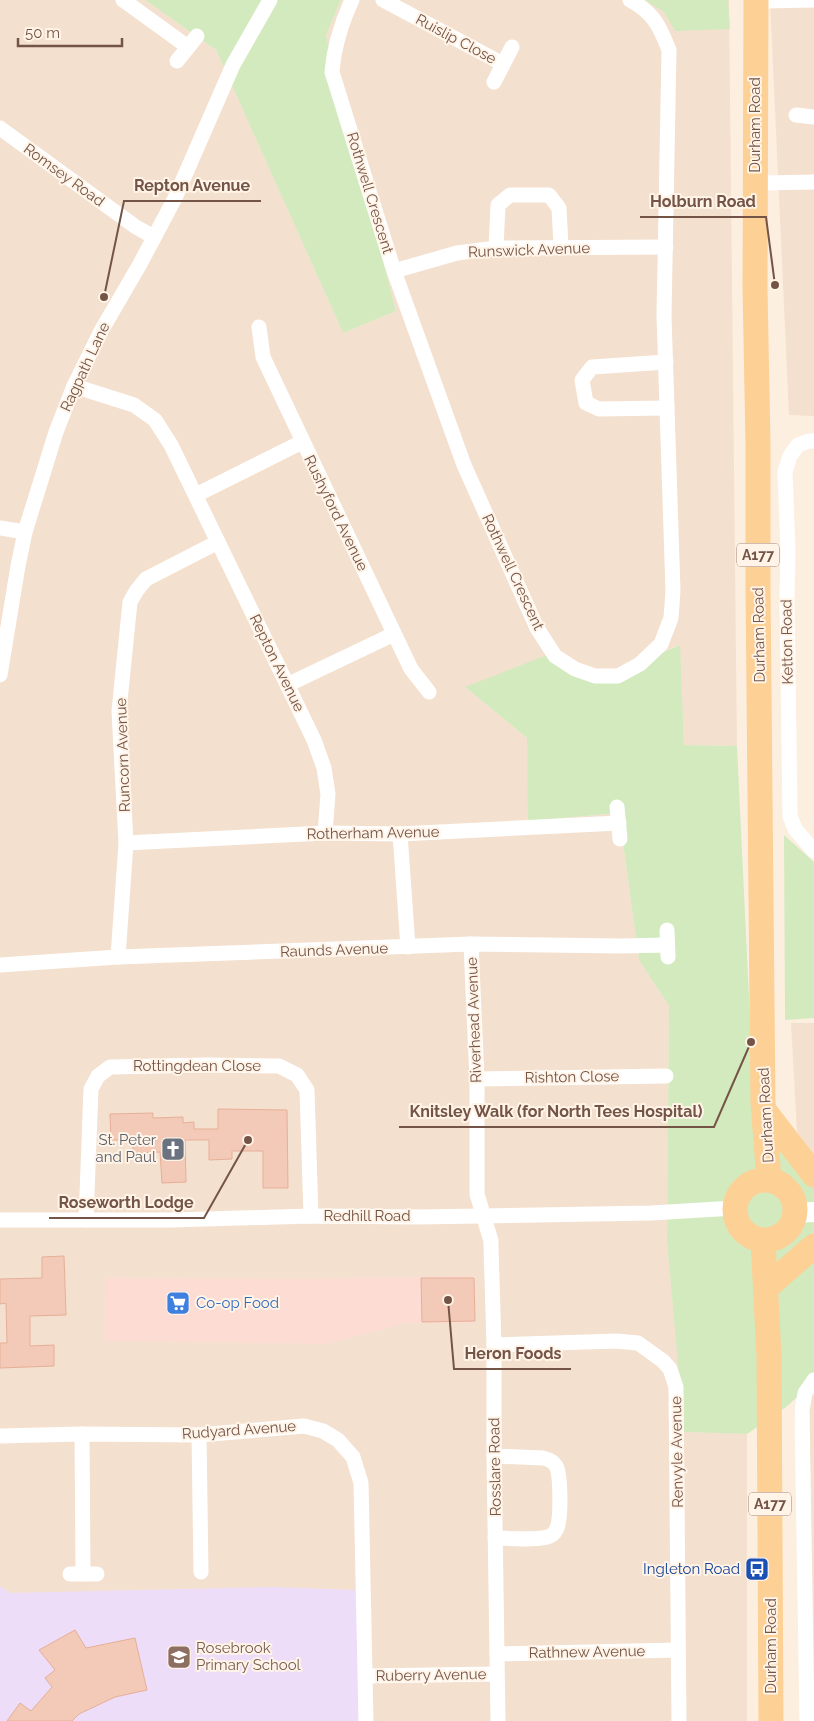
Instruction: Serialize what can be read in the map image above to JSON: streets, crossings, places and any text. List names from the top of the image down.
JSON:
{
  "streets": {
    "main road": ["Durham Road", "A177"],
    "street": [
      "Ruislip Close",
      "Romsey Road",
      "Rothwell Crescent",
      "Runswick Avenue",
      "Ragpath Lane",
      "Rushyford Avenue",
      "Ketton Road",
      "Repton Avenue",
      "Runcorn Avenue",
      "Rotherham Avenue",
      "Raunds Avenue",
      "Riverhead Avenue",
      "Rottingdean Close",
      "Rishton Close",
      "Redhill Road",
      "Rudyard Avenue",
      "Renvyle Avenue",
      "Rosslare Road",
      "Rathnew Avenue",
      "Ruberry Avenue"
    ]
  },
  "crossings": [
    ["Durham Road", "Redhill Road"],
    ["Romsey Road", "Ragpath Lane"],
    ["Rothwell Crescent", "Runswick Avenue"],
    ["Ragpath Lane", "Repton Avenue"],
    ["Repton Avenue", "Runcorn Avenue"],
    ["Repton Avenue", "Rotherham Avenue"],
    ["Runcorn Avenue", "Rotherham Avenue"],
    ["Runcorn Avenue", "Raunds Avenue"],
    ["Raunds Avenue", "Riverhead Avenue"],
    ["Riverhead Avenue", "Rishton Close"],
    ["Riverhead Avenue", "Redhill Road"],
    ["Riverhead Avenue", "Rosslare Road"],
    ["Rottingdean Close", "Redhill Road"],
    ["Redhill Road", "Rosslare Road"],
    ["Rudyard Avenue", "Ruberry Avenue"],
    ["Renvyle Avenue", "Rosslare Road"],
    ["Renvyle Avenue", "Rathnew Avenue"],
    ["Rosslare Road", "Rathnew Avenue"],
    ["Rosslare Road", "Ruberry Avenue"]
  ],
  "places": {
    "other": [
      "Holburn Road",
      "Repton Avenue",
      "Knitsley Walk (for North Tees Hospital)",
      "Roseworth Lodge",
      "Heron Foods"
    ],
    "church": ["St. Peter and Paul"],
    "supermarket": ["Co-op Food"],
    "bus stop": ["Ingleton Road"],
    "school or university": ["Rosebrook Primary School"]
  },
  "scale_bar": "50 m"
}
